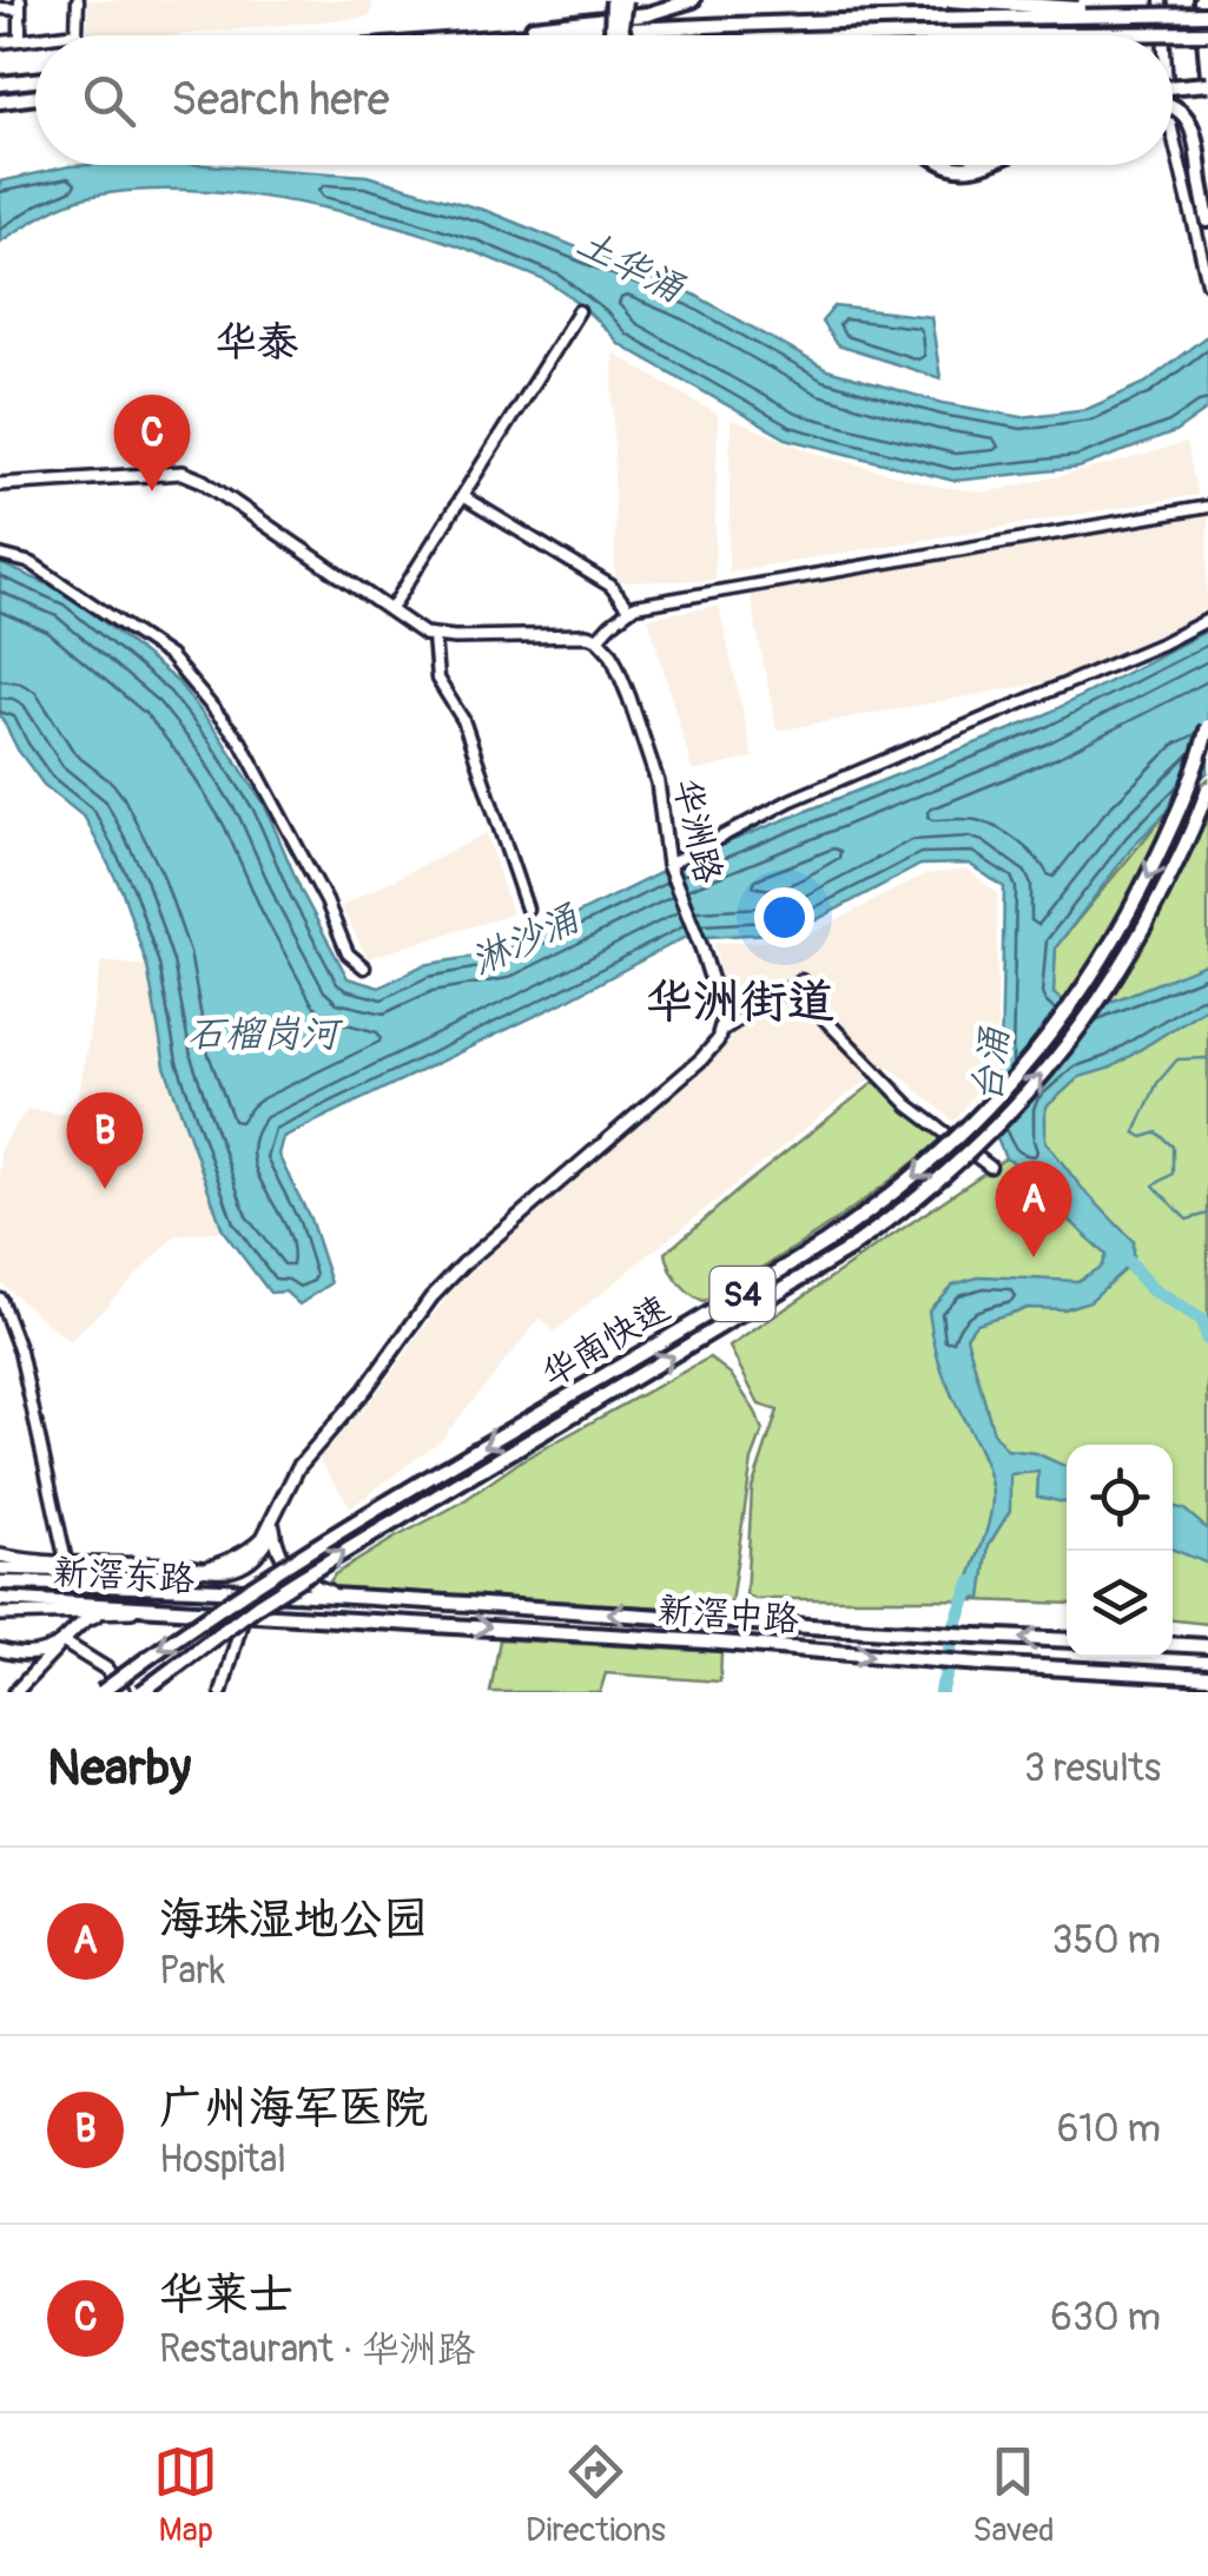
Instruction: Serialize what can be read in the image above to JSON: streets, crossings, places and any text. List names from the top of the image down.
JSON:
{
  "streets": {
    "highway": [
      "S4",
      "华南快速",
      "新滘东路",
      "新滘中路"
    ],
    "main road": ["华洲路"]
  },
  "crossings": [
    ["新滘东路", "新滘中路"]
  ],
  "districts": ["华泰", "华洲街道"],
  "water": [
    "土华涌",
    "淋沙涌",
    "石榴岗河",
    "台涌"
  ],
  "page": {
    "search": "Search here",
    "pins": ["C", "B", "A"],
    "heading": ["Nearby", "3 results"],
    "list": [
      {
        "mark": "A",
        "name": "海珠湿地公园",
        "note": "Park",
        "value": "350 m"
      },
      {
        "mark": "B",
        "name": "广州海军医院",
        "note": "Hospital",
        "value": "610 m"
      },
      {
        "mark": "C",
        "name": "华莱士",
        "note": "Restaurant · 华洲路",
        "value": "630 m"
      }
    ],
    "nav": ["Map", "Directions", "Saved"]
  }
}
